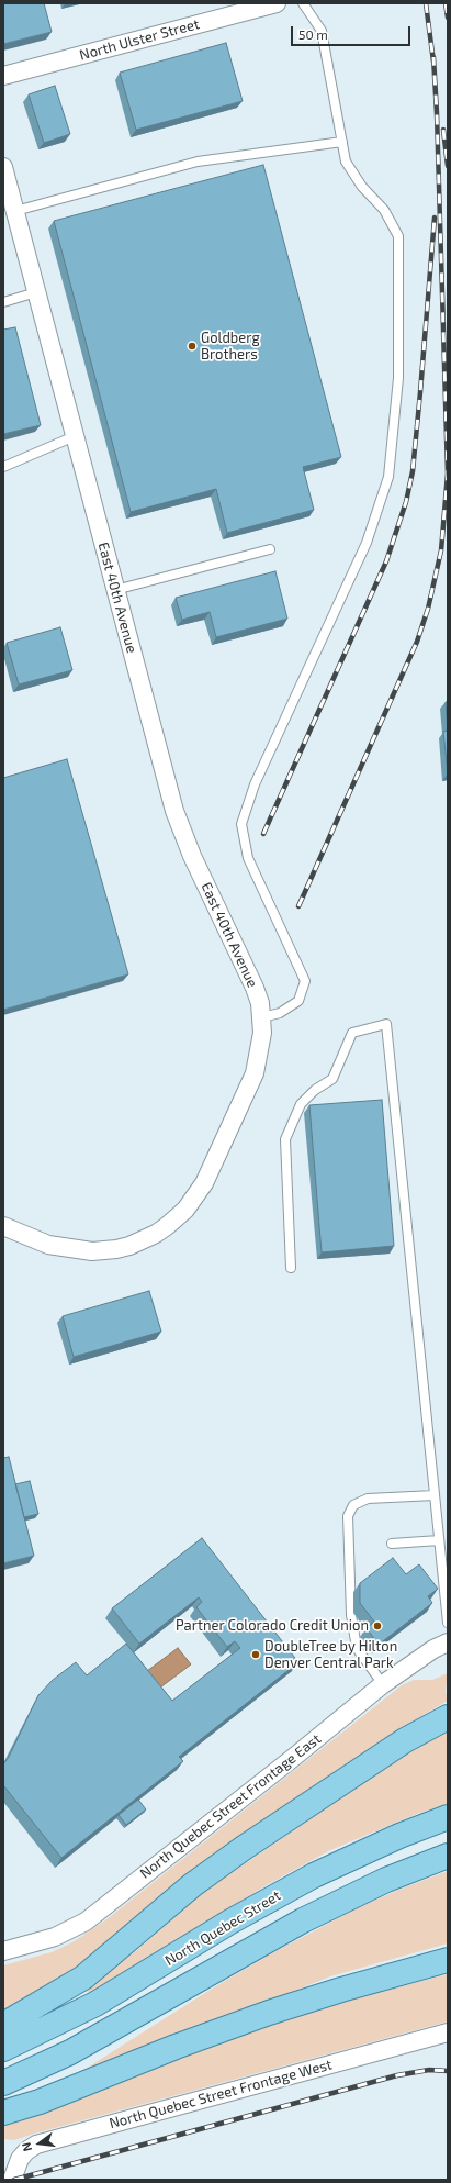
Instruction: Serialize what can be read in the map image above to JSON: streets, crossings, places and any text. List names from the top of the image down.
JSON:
{
  "streets": {
    "main road": ["North Quebec Street"],
    "street": [
      "North Ulster Street",
      "East 40th Avenue",
      "North Quebec Street Frontage East",
      "North Quebec Street Frontage West"
    ]
  },
  "places": ["Goldberg Brothers", "Partner Colorado Credit Union", "DoubleTree by Hilton Denver Central Park"],
  "scale_bar": "50 m",
  "north": "left"
}
